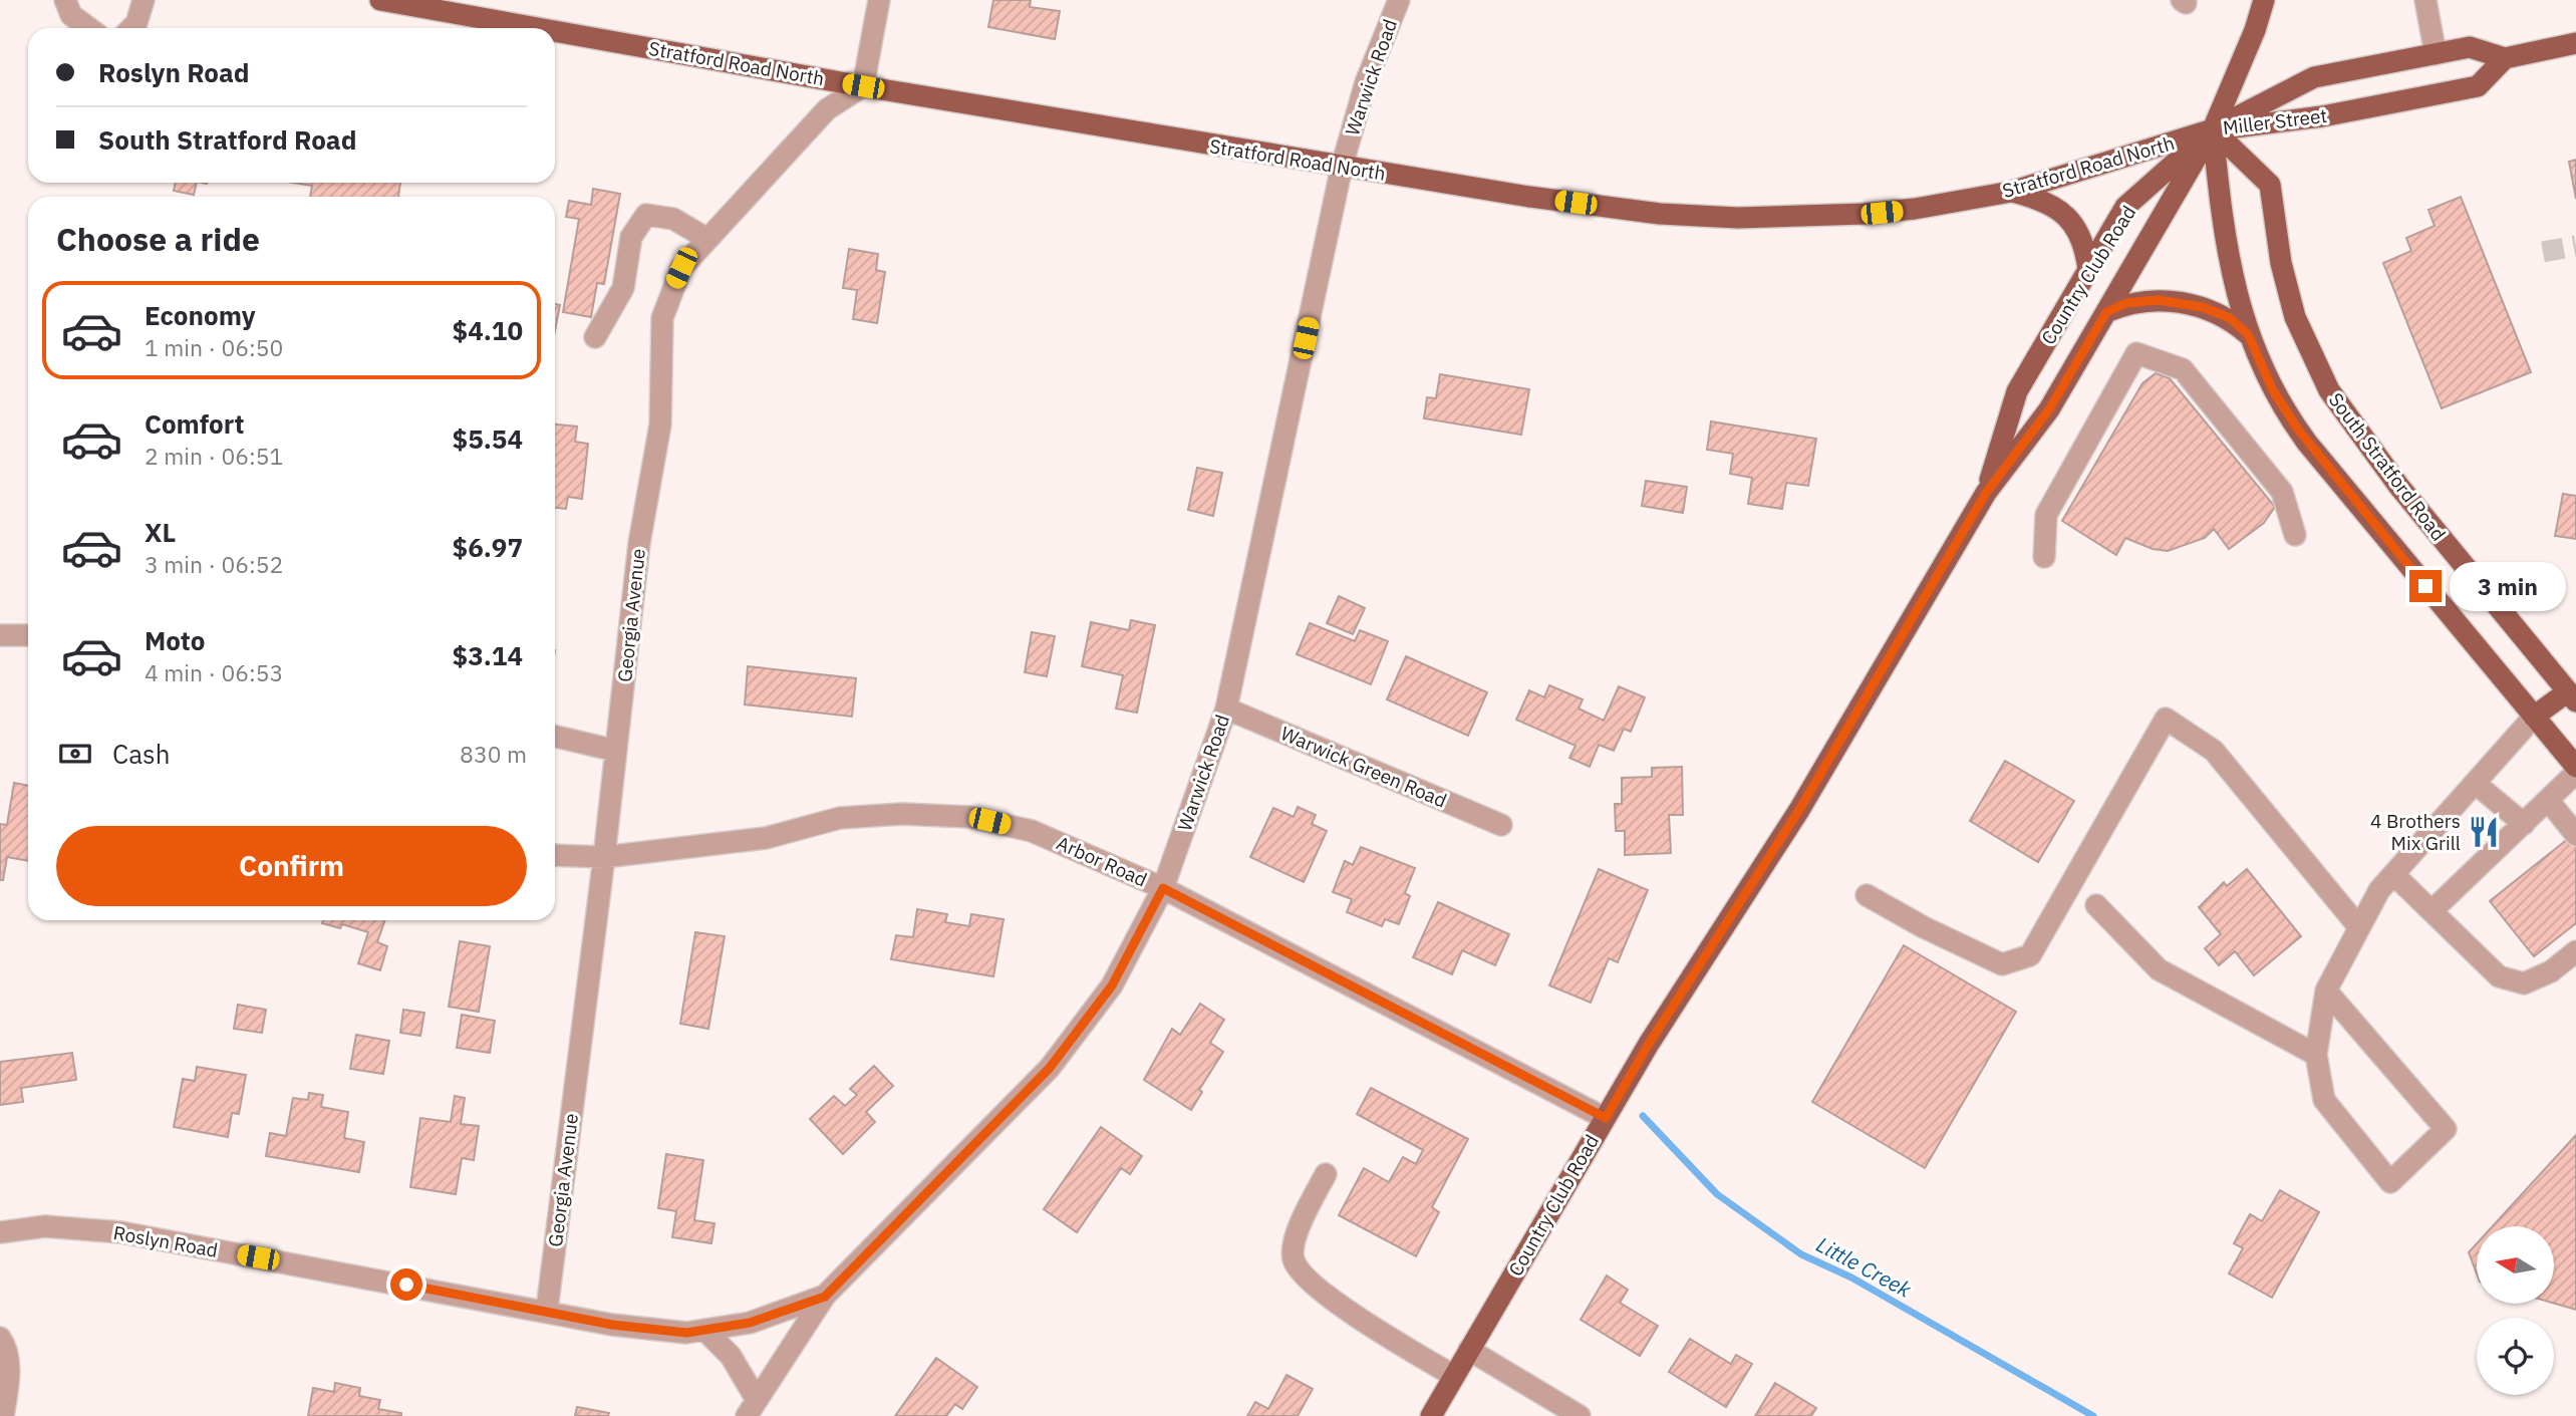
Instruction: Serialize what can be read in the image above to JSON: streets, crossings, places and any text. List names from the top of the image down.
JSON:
{
  "streets": {
    "main road": [
      "Stratford Road North",
      "Miller Street",
      "Country Club Road",
      "South Stratford Road"
    ],
    "street": [
      "Warwick Road",
      "Georgia Avenue",
      "Warwick Green Road",
      "Arbor Road",
      "Roslyn Road"
    ]
  },
  "crossings": [
    ["Stratford Road North", "Warwick Road"],
    ["Stratford Road North", "Miller Street"],
    ["Stratford Road North", "Country Club Road"],
    ["Stratford Road North", "South Stratford Road"],
    ["Stratford Road North", "Georgia Avenue"],
    ["Warwick Road", "Warwick Green Road"],
    ["Warwick Road", "Arbor Road"],
    ["Warwick Road", "Roslyn Road"],
    ["Miller Street", "Country Club Road"],
    ["Miller Street", "South Stratford Road"],
    ["Country Club Road", "South Stratford Road"],
    ["Country Club Road", "Arbor Road"],
    ["Georgia Avenue", "Arbor Road"],
    ["Georgia Avenue", "Roslyn Road"]
  ],
  "water": ["Little Creek"],
  "places": {
    "restaurant": ["4 Brothers Mix Grill"]
  },
  "north": "left",
  "page": {
    "banner": ["Roslyn Road", "South Stratford Road"],
    "heading": "Choose a ride",
    "list": [
      {
        "name": "Economy",
        "note": "1 min · 06:50",
        "value": "$4.10"
      },
      {
        "name": "Comfort",
        "note": "2 min · 06:51",
        "value": "$5.54"
      },
      {
        "name": "XL",
        "note": "3 min · 06:52",
        "value": "$6.97"
      },
      {
        "name": "Moto",
        "note": "4 min · 06:53",
        "value": "$3.14"
      }
    ],
    "bubble": "3 min",
    "pay": ["Cash", "830 m"],
    "buttons": "Confirm"
  }
}
